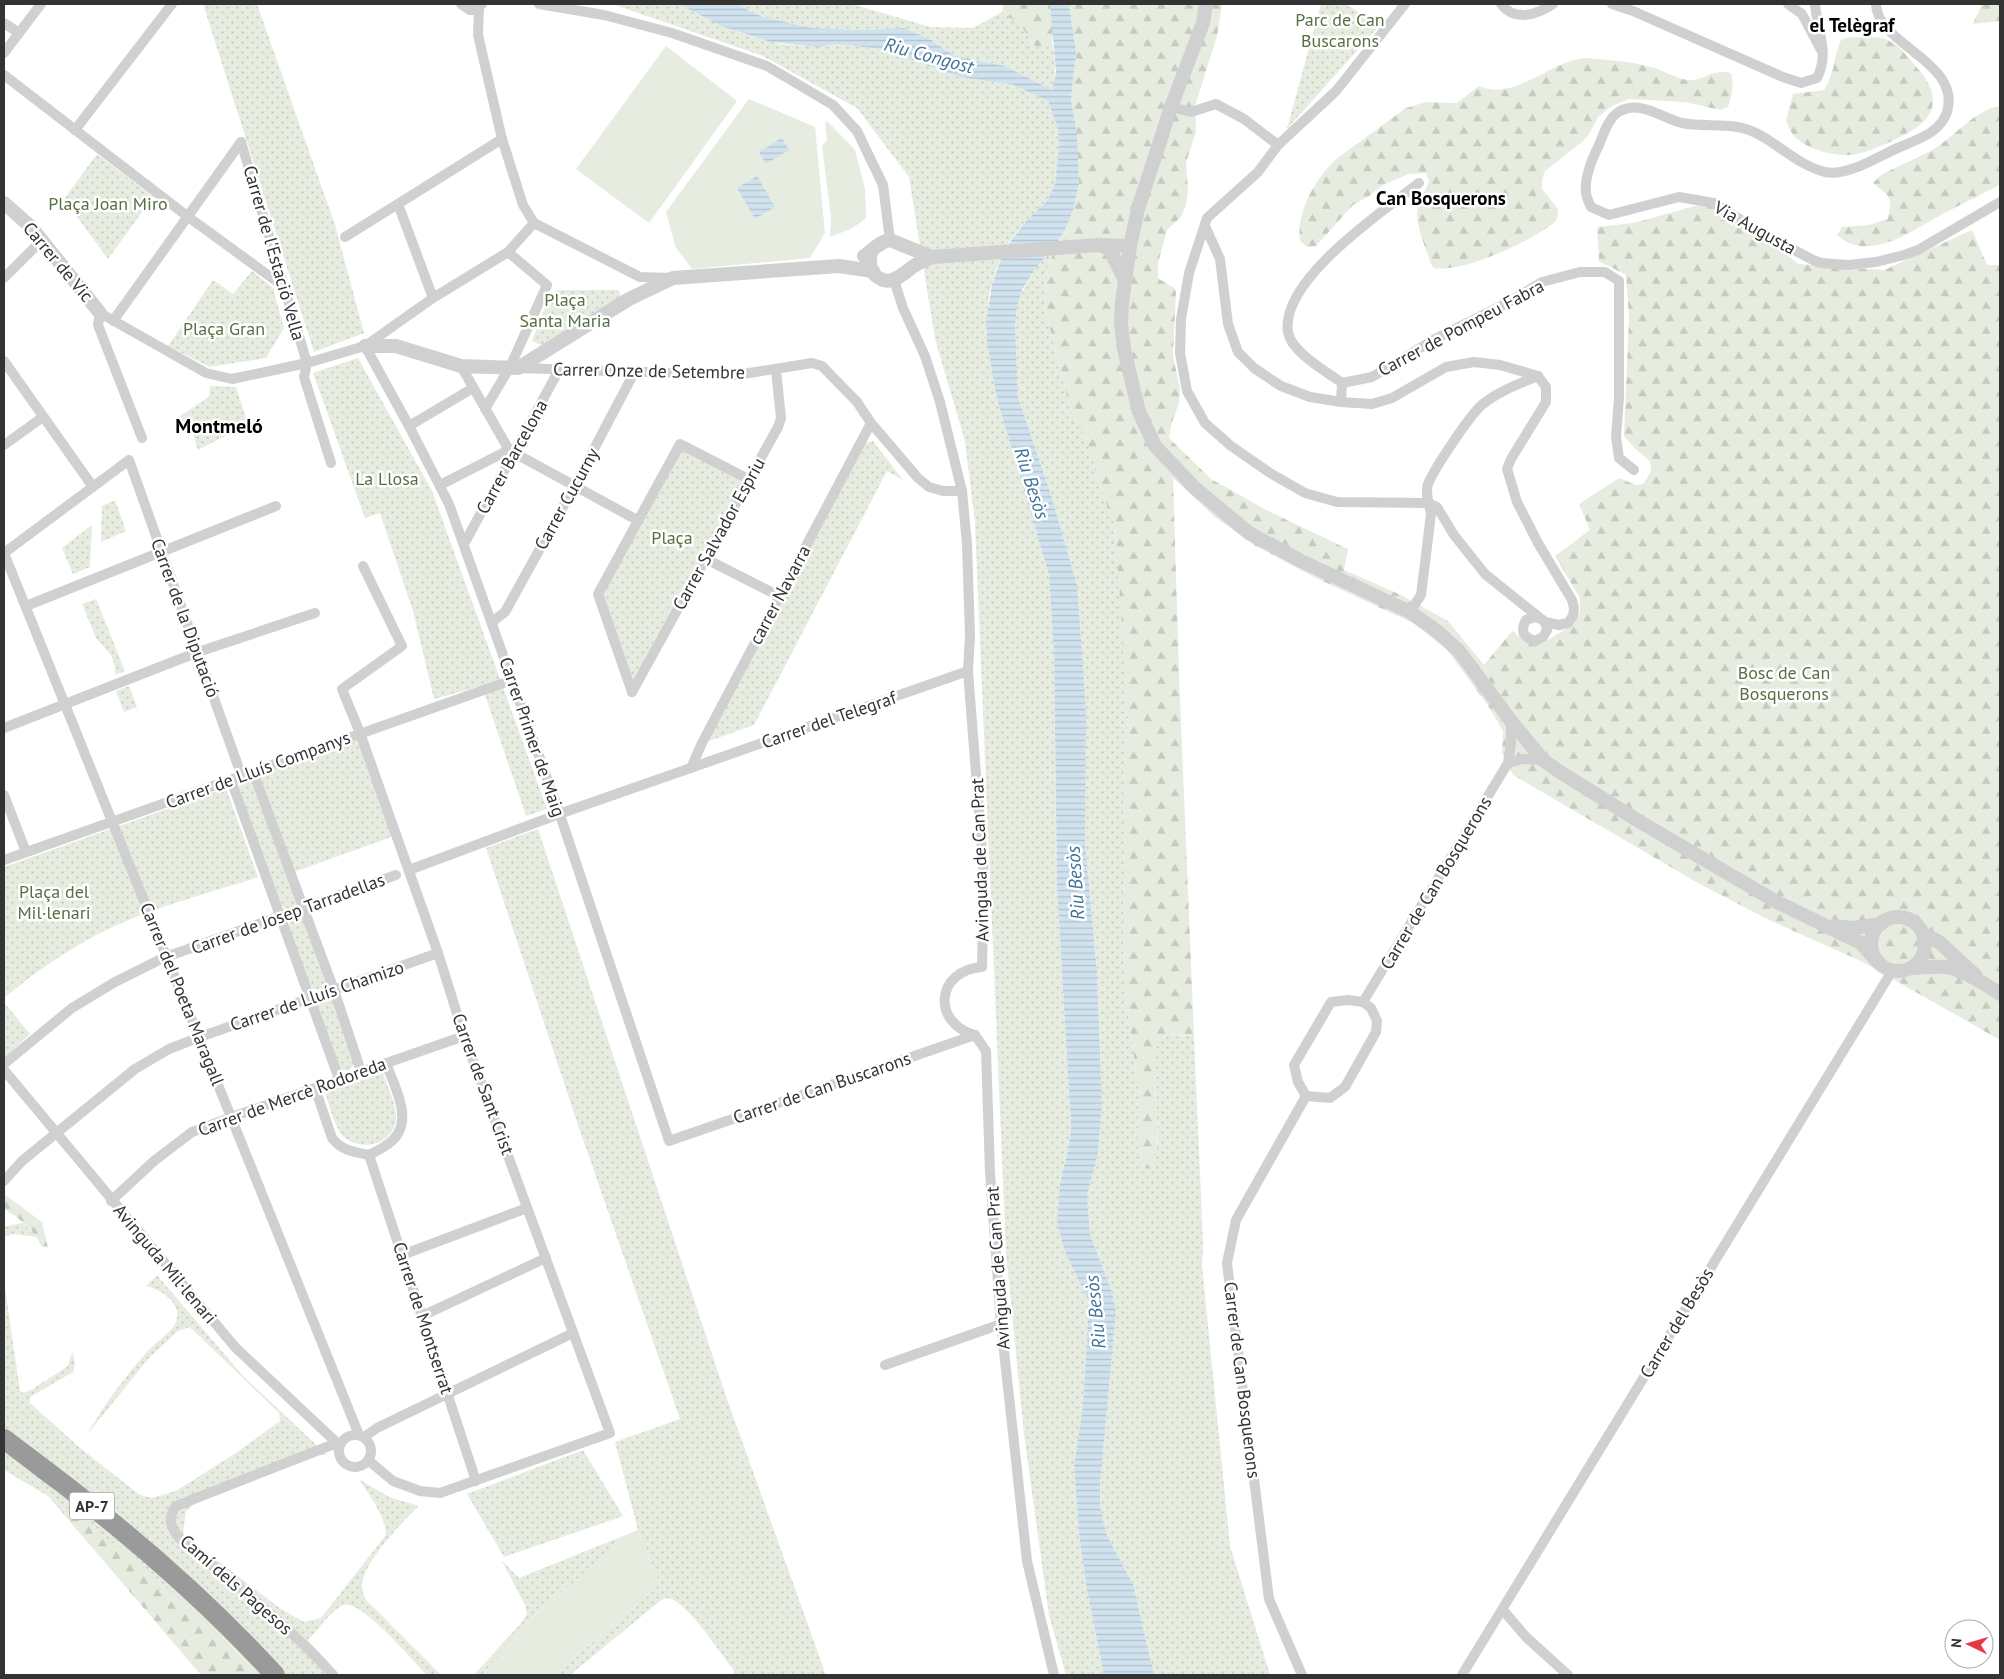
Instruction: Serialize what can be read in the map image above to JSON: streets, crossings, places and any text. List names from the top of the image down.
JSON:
{
  "streets": {
    "highway": ["AP-7"],
    "street": [
      "Via Augusta",
      "Carrer de l'Estació Vella",
      "Carrer de Vic",
      "Carrer de Pompeu Fabra",
      "Carrer Onze de Setembre",
      "Carrer Barcelona",
      "Carrer Cucurny",
      "Carrer Salvador Espriu",
      "carrer Navarra",
      "Carrer de la Diputació",
      "Carrer del Telegraf",
      "Carrer Primer de Maig",
      "Carrer de Lluís Companys",
      "Avinguda de Can Prat",
      "Carrer de Can Bosquerons",
      "Carrer de Josep Tarradellas",
      "Carrer del Poeta Maragall",
      "Carrer de Lluís Chamizo",
      "Carrer de Sant Crist",
      "Carrer de Can Buscarons",
      "Carrer de Mercè Rodoreda",
      "Avinguda Mil·lenari",
      "Carrer de Montserrat",
      "Carrer del Besòs",
      "Camí dels Pagesos"
    ]
  },
  "crossings": [
    ["Carrer Onze de Setembre", "Carrer Barcelona"],
    ["Carrer Onze de Setembre", "Carrer Cucurny"],
    ["Carrer Onze de Setembre", "Carrer Salvador Espriu"],
    ["Carrer Onze de Setembre", "carrer Navarra"],
    ["Carrer Onze de Setembre", "Avinguda de Can Prat"],
    ["Carrer Barcelona", "Carrer Primer de Maig"],
    ["Carrer Cucurny", "Carrer Primer de Maig"],
    ["carrer Navarra", "Carrer del Telegraf"],
    ["Carrer de la Diputació", "Carrer de Lluís Companys"],
    ["Carrer del Telegraf", "Carrer Primer de Maig"],
    ["Carrer del Telegraf", "Avinguda de Can Prat"],
    ["Carrer del Telegraf", "Carrer de Sant Crist"],
    ["Carrer Primer de Maig", "Carrer de Lluís Companys"],
    ["Carrer Primer de Maig", "Carrer de Can Buscarons"],
    ["Carrer de Lluís Companys", "Carrer del Poeta Maragall"],
    ["Carrer de Lluís Companys", "Carrer de Sant Crist"],
    ["Avinguda de Can Prat", "Carrer de Can Buscarons"],
    ["Carrer de Josep Tarradellas", "Carrer del Poeta Maragall"],
    ["Carrer del Poeta Maragall", "Carrer de Lluís Chamizo"],
    ["Carrer del Poeta Maragall", "Carrer de Mercè Rodoreda"],
    ["Carrer del Poeta Maragall", "Avinguda Mil·lenari"],
    ["Carrer del Poeta Maragall", "Camí dels Pagesos"],
    ["Carrer de Lluís Chamizo", "Carrer de Sant Crist"],
    ["Carrer de Lluís Chamizo", "Avinguda Mil·lenari"],
    ["Carrer de Sant Crist", "Carrer de Mercè Rodoreda"],
    ["Carrer de Sant Crist", "Carrer de Montserrat"],
    ["Carrer de Mercè Rodoreda", "Avinguda Mil·lenari"],
    ["Carrer de Mercè Rodoreda", "Carrer de Montserrat"],
    ["Avinguda Mil·lenari", "Camí dels Pagesos"]
  ],
  "districts": ["el Telègraf", "Can Bosquerons", "Montmeló"],
  "water": ["Riu Congost", "Riu Besòs"],
  "parks": [
    "Parc de Can Buscarons",
    "Plaça Joan Miro",
    "Plaça Santa Maria",
    "Plaça Gran",
    "La Llosa",
    "Plaça",
    "Bosc de Can Bosquerons",
    "Plaça del Mil·lenari"
  ],
  "north": "left"
}
